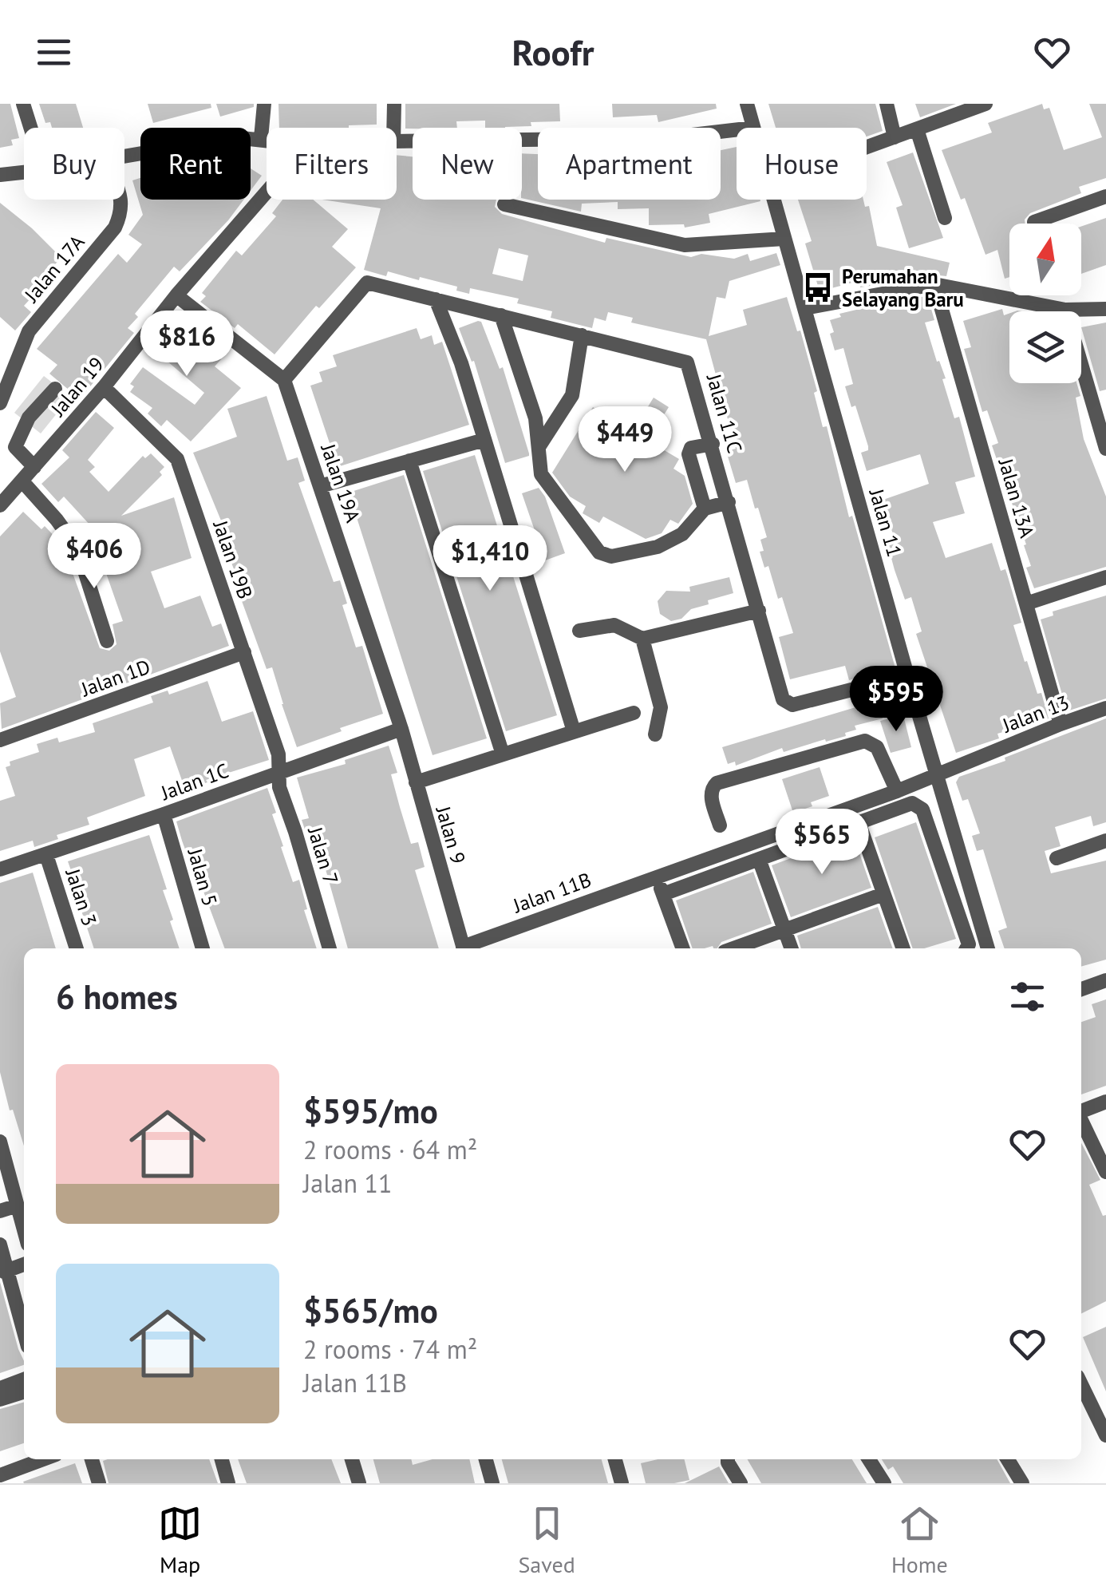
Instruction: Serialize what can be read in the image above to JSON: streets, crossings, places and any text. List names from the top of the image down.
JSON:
{
  "streets": {
    "street": [
      "Jalan 17A",
      "Jalan 19",
      "Jalan 11C",
      "Jalan 19A",
      "Jalan 13A",
      "Jalan 11",
      "Jalan 19B",
      "Jalan 1D",
      "Jalan 13",
      "Jalan 1C",
      "Jalan 9",
      "Jalan 7",
      "Jalan 5",
      "Jalan 11B",
      "Jalan 3"
    ]
  },
  "crossings": [
    ["Jalan 19", "Jalan 19B"],
    ["Jalan 11C", "Jalan 19A"],
    ["Jalan 11C", "Jalan 11"],
    ["Jalan 19A", "Jalan 1C"],
    ["Jalan 19A", "Jalan 9"],
    ["Jalan 13A", "Jalan 13"],
    ["Jalan 11", "Jalan 13"],
    ["Jalan 11", "Jalan 11B"],
    ["Jalan 19B", "Jalan 1D"],
    ["Jalan 19B", "Jalan 1C"],
    ["Jalan 19B", "Jalan 7"],
    ["Jalan 13", "Jalan 11B"],
    ["Jalan 1C", "Jalan 9"],
    ["Jalan 1C", "Jalan 7"],
    ["Jalan 1C", "Jalan 5"],
    ["Jalan 1C", "Jalan 3"]
  ],
  "places": {
    "bus stop": ["Perumahan Selayang Baru"]
  },
  "north": "top",
  "page": {
    "header": "Roofr",
    "chip": [
      "Buy",
      "Rent",
      "Filters",
      "New",
      "Apartment",
      "House"
    ],
    "price": [
      "$816",
      "$449",
      "$406",
      "$1,410",
      "$595",
      "$565"
    ],
    "heading": "6 homes",
    "list": [
      {
        "name": "$595/mo",
        "note": "2 rooms · 64 m² · Jalan 11"
      },
      {
        "name": "$565/mo",
        "note": "2 rooms · 74 m² · Jalan 11B"
      }
    ],
    "tabs": ["Map", "Saved", "Home"]
  }
}
